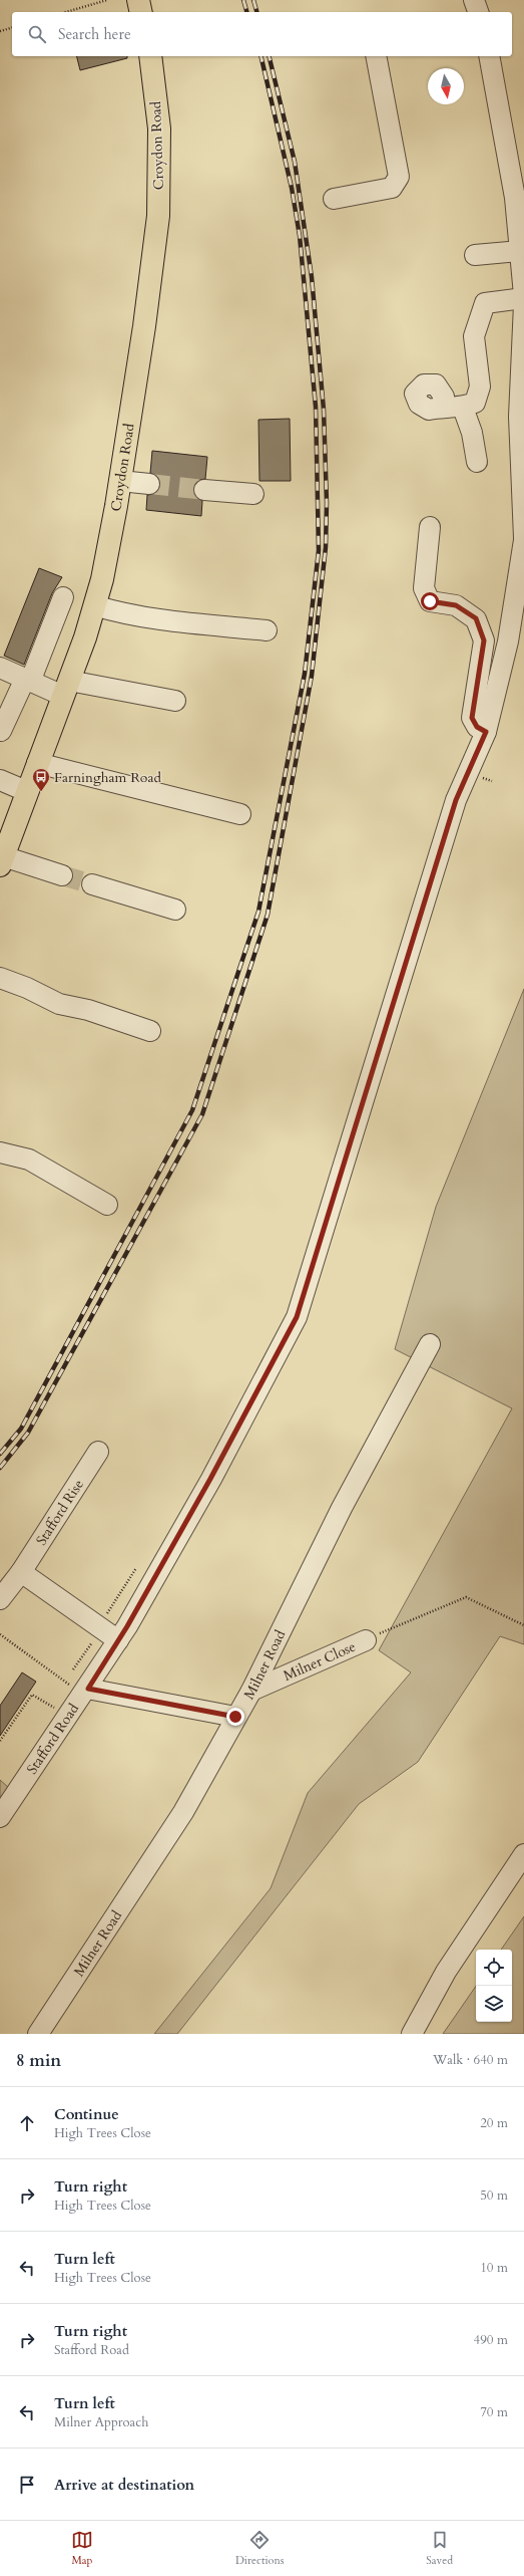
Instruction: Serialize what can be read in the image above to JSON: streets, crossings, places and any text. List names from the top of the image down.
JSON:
{
  "streets": {
    "main road": ["Croydon Road"],
    "street": [
      "Stafford Rise",
      "Milner Close",
      "Milner Road",
      "Stafford Road"
    ]
  },
  "crossings": [
    ["Milner Close", "Milner Road"]
  ],
  "places": {
    "bus stop": ["Farningham Road"]
  },
  "north": "bottom",
  "page": {
    "search": "Search here",
    "heading": ["8 min", "Walk · 640 m"],
    "list": [
      ["Continue", "High Trees Close", "20 m"],
      ["Turn right", "High Trees Close", "50 m"],
      ["Turn left", "High Trees Close", "10 m"],
      ["Turn right", "Stafford Road", "490 m"],
      ["Turn left", "Milner Approach", "70 m"],
      "Arrive at destination"
    ],
    "nav": ["Map", "Directions", "Saved"]
  }
}
